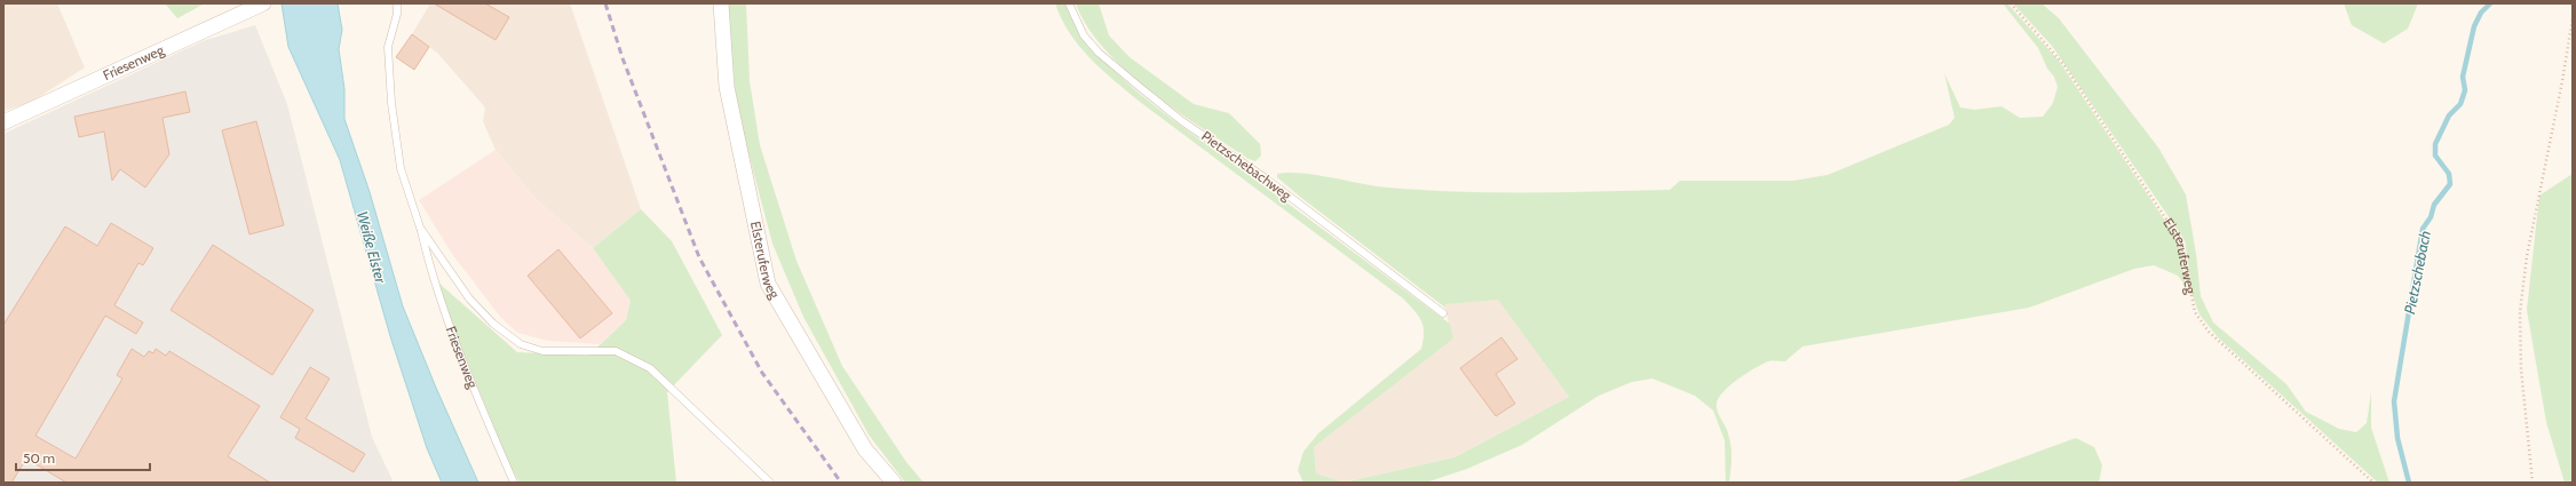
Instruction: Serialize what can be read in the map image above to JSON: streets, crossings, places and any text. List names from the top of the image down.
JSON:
{
  "streets": {
    "street": ["Friesenweg", "Elsteruferweg"],
    "lane": ["Pietzschebachweg"]
  },
  "water": ["Weiße Elster", "Pietzschebach"],
  "scale_bar": "50 m"
}
